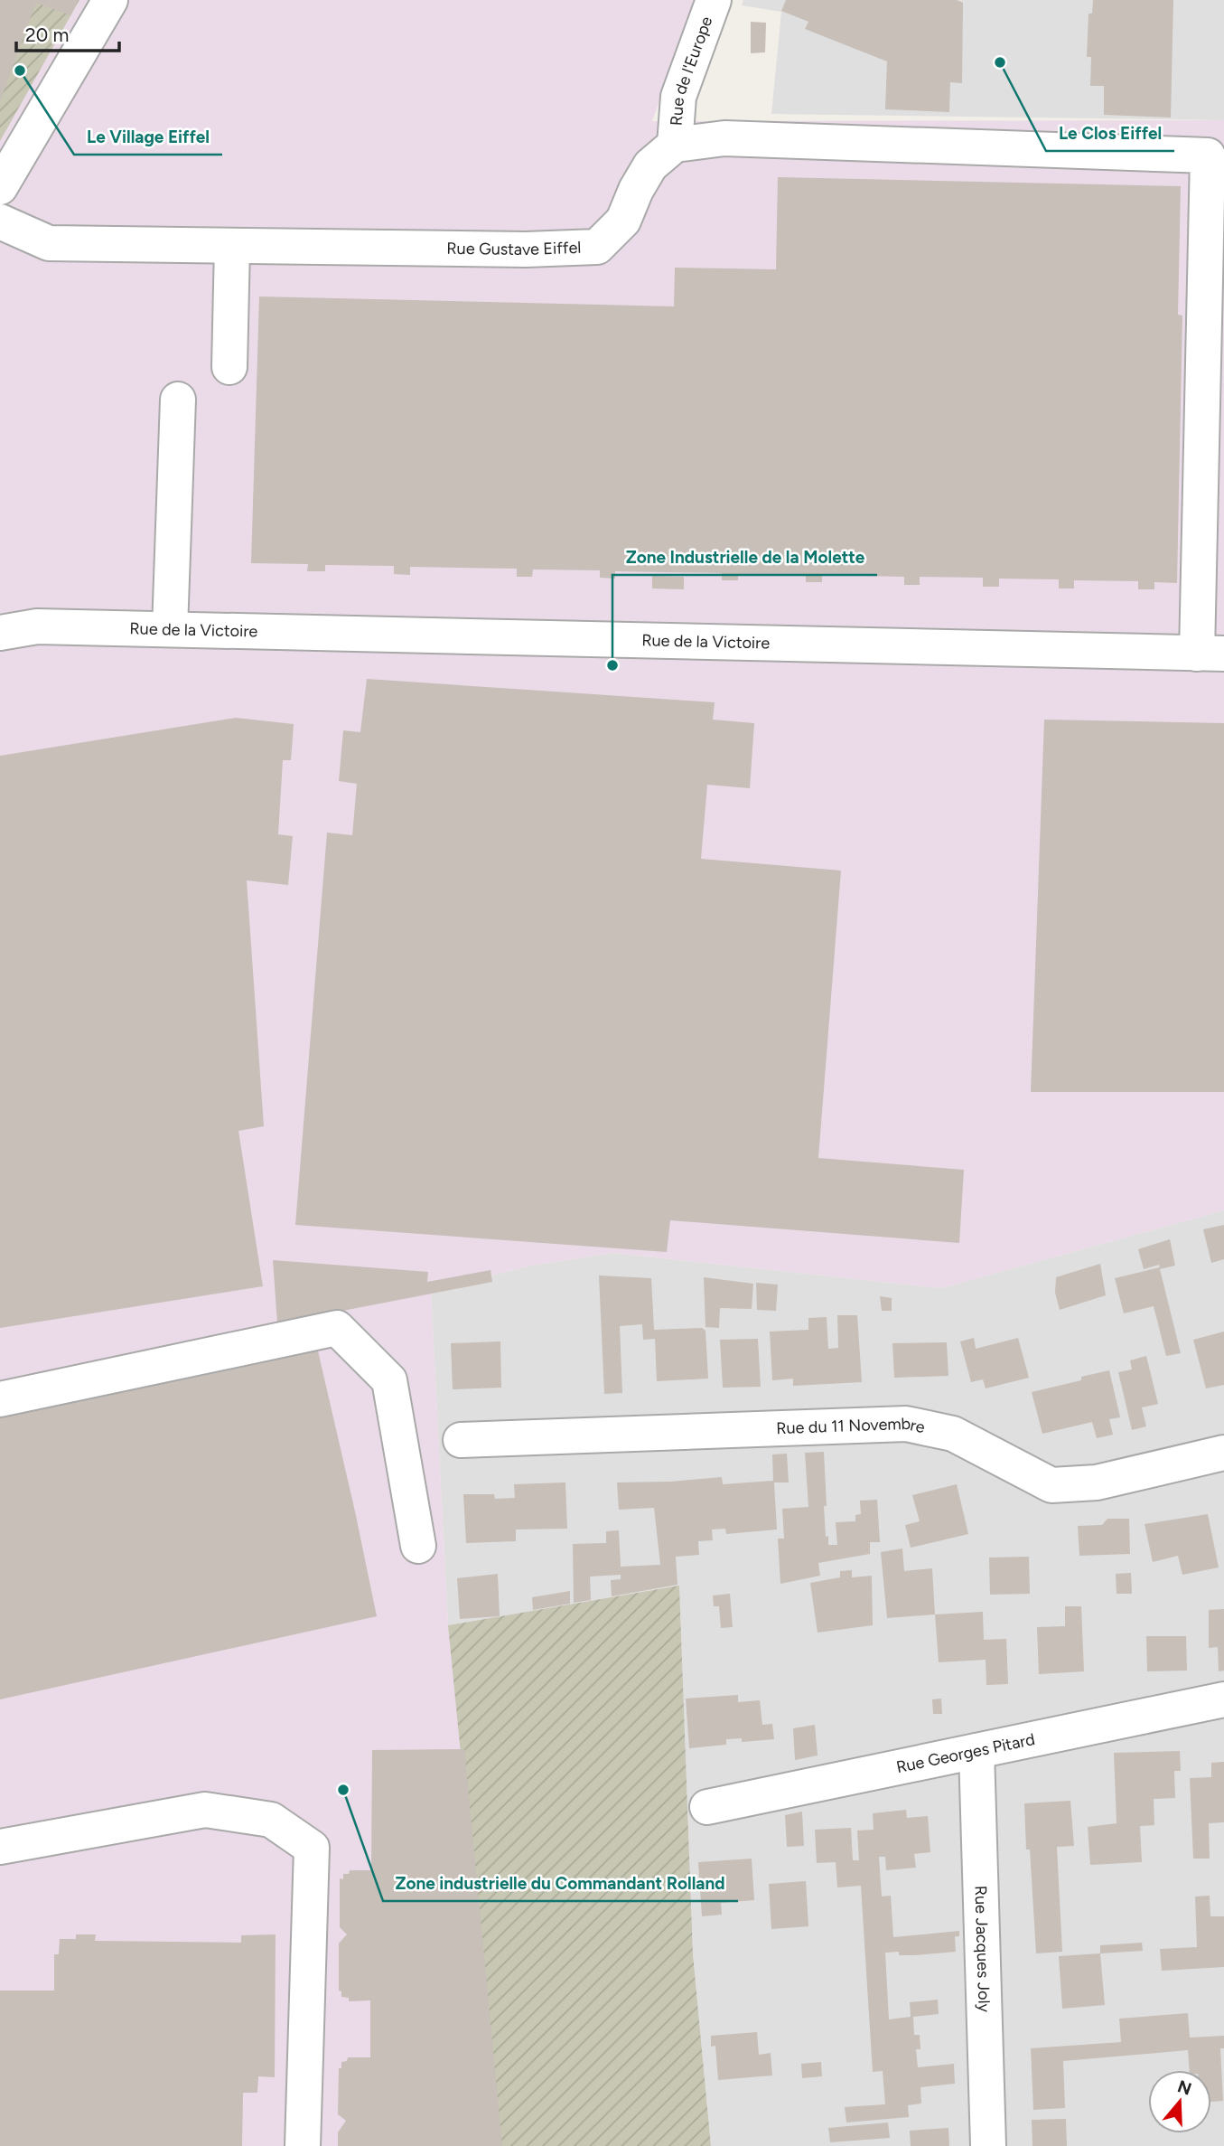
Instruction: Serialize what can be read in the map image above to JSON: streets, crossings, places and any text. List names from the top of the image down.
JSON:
{
  "streets": {
    "street": [
      "Rue de l'Europe",
      "Rue Gustave Eiffel",
      "Rue de la Victoire",
      "Rue du 11 Novembre",
      "Rue Georges Pitard",
      "Rue Jacques Joly"
    ]
  },
  "crossings": [
    ["Rue de l'Europe", "Rue Gustave Eiffel"],
    ["Rue Georges Pitard", "Rue Jacques Joly"]
  ],
  "places": [
    "Le Clos Eiffel",
    "Le Village Eiffel",
    "Zone Industrielle de la Molette",
    "Zone industrielle du Commandant Rolland"
  ],
  "scale_bar": "20 m",
  "north": "top"
}
